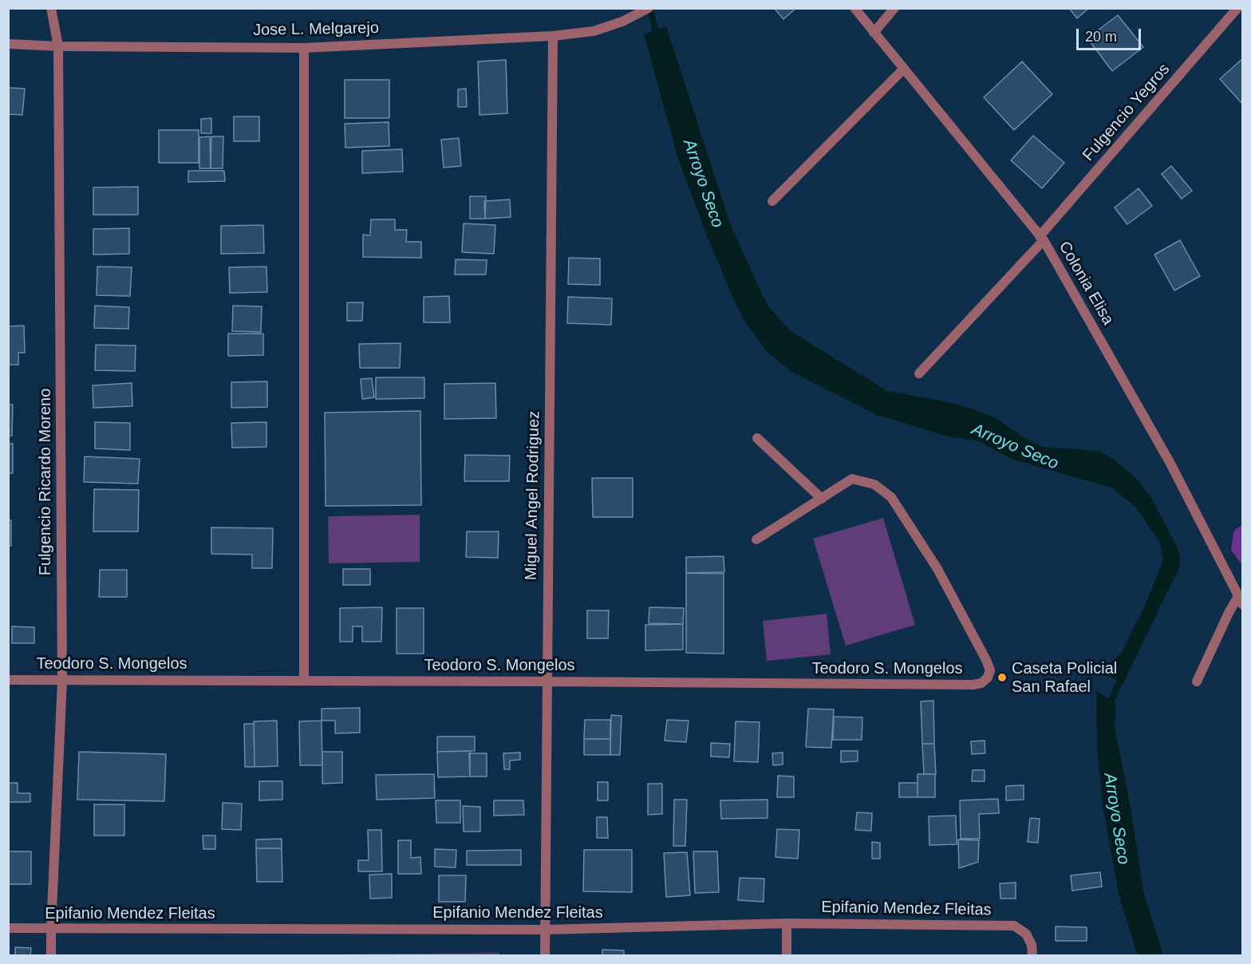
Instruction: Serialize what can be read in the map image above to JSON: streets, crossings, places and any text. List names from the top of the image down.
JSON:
{
  "streets": {
    "street": [
      "Jose L. Melgarejo",
      "Fulgencio Yegros",
      "Colonia Elisa",
      "Fulgencio Ricardo Moreno",
      "Miguel Angel Rodriguez",
      "Teodoro S. Mongelos",
      "Epifanio Mendez Fleitas"
    ]
  },
  "crossings": [
    ["Jose L. Melgarejo", "Fulgencio Ricardo Moreno"],
    ["Jose L. Melgarejo", "Miguel Angel Rodriguez"],
    ["Fulgencio Yegros", "Colonia Elisa"],
    ["Fulgencio Ricardo Moreno", "Teodoro S. Mongelos"],
    ["Fulgencio Ricardo Moreno", "Epifanio Mendez Fleitas"],
    ["Miguel Angel Rodriguez", "Teodoro S. Mongelos"],
    ["Miguel Angel Rodriguez", "Epifanio Mendez Fleitas"]
  ],
  "water": ["Arroyo Seco"],
  "places": ["Caseta Policial San Rafael"],
  "scale_bar": "20 m"
}
